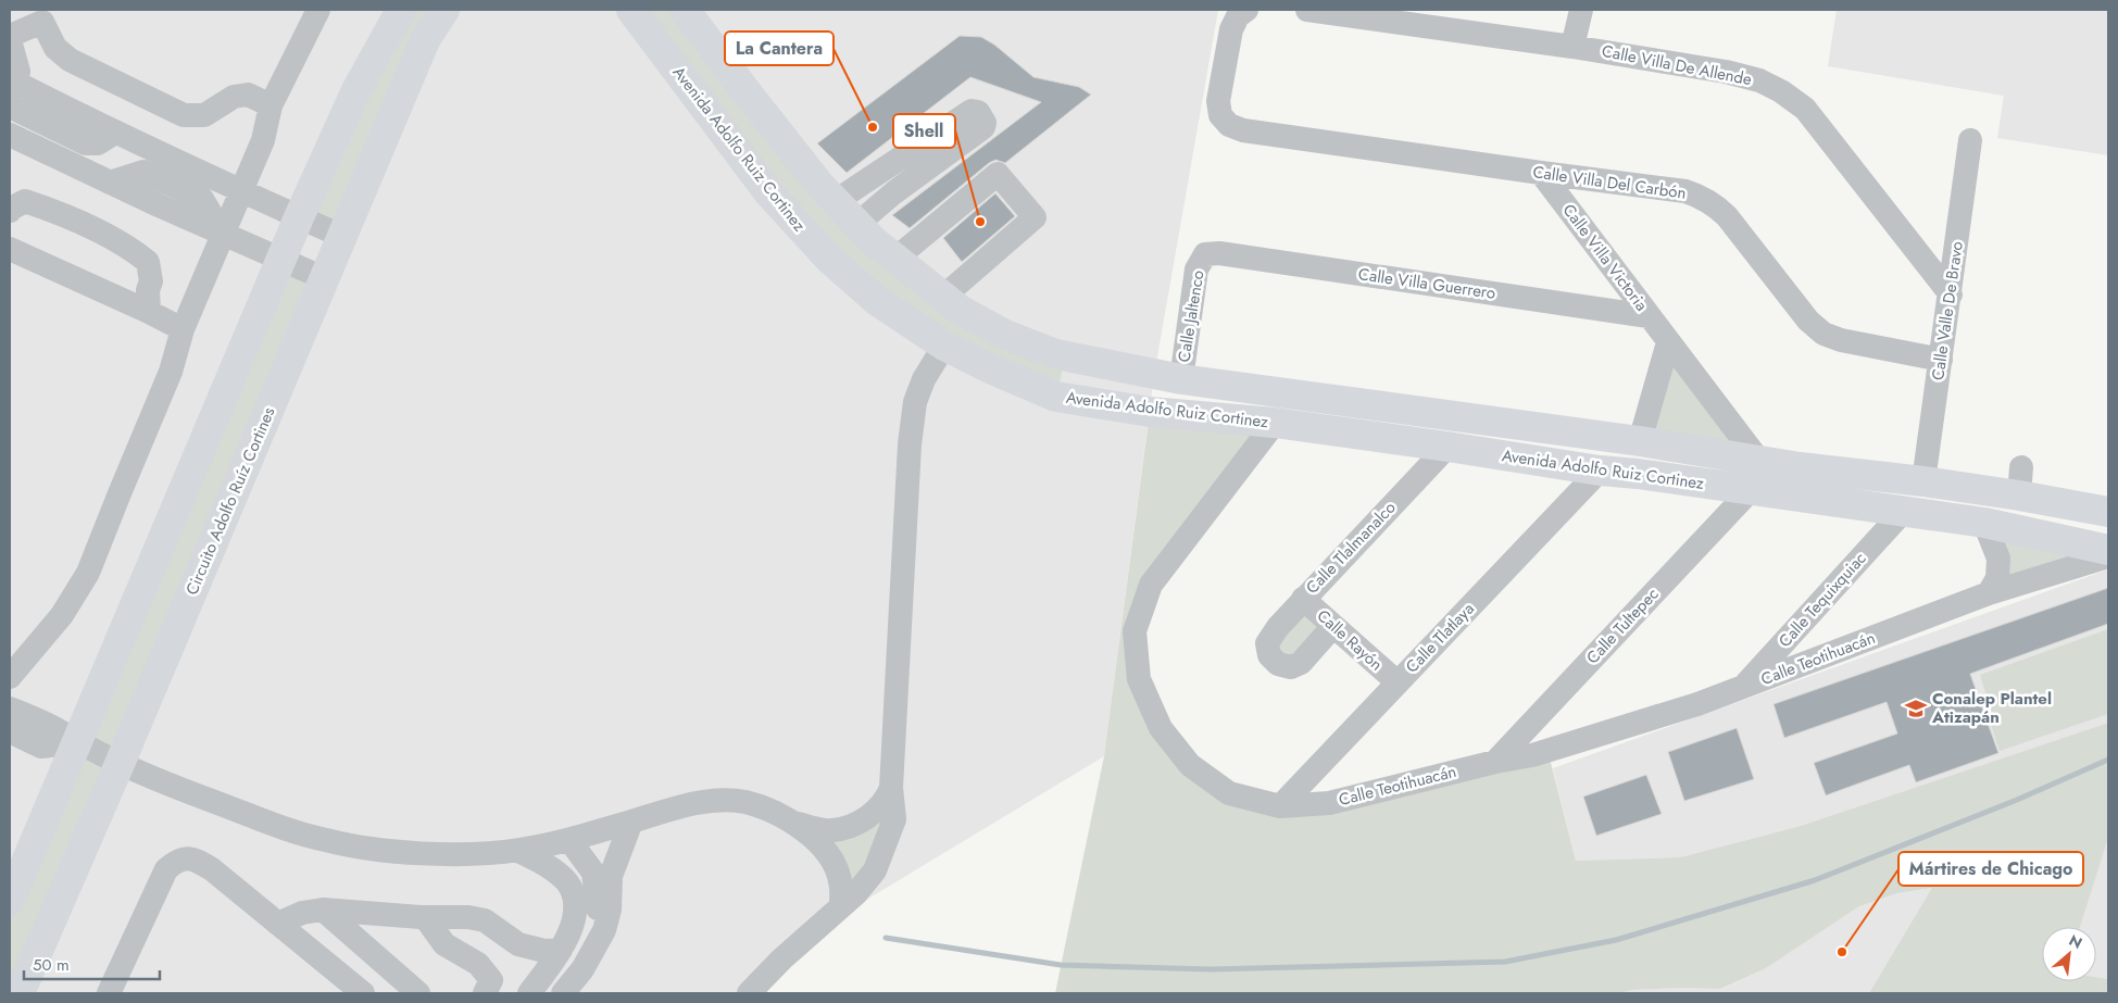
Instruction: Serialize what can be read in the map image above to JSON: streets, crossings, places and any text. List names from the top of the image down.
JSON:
{
  "streets": {
    "main road": ["Avenida Adolfo Ruiz Cortinez", "Circuito Adolfo Ruíz Cortines"],
    "street": [
      "Calle Villa De Allende",
      "Calle Villa Del Carbón",
      "Calle Villa Victoria",
      "Calle Villa Guerrero",
      "Calle Valle De Bravo",
      "Calle Jaltenco",
      "Calle Tlalmanalco",
      "Calle Tequixquiac",
      "Calle Tultepec",
      "Calle Tlatlaya",
      "Calle Rayón",
      "Calle Teotihuacán"
    ]
  },
  "crossings": [
    ["Calle Villa De Allende", "Calle Valle De Bravo"],
    ["Avenida Adolfo Ruiz Cortinez", "Calle Villa Victoria"],
    ["Avenida Adolfo Ruiz Cortinez", "Calle Valle De Bravo"],
    ["Avenida Adolfo Ruiz Cortinez", "Calle Jaltenco"],
    ["Avenida Adolfo Ruiz Cortinez", "Calle Tlalmanalco"],
    ["Avenida Adolfo Ruiz Cortinez", "Calle Tequixquiac"],
    ["Avenida Adolfo Ruiz Cortinez", "Calle Tultepec"],
    ["Avenida Adolfo Ruiz Cortinez", "Calle Tlatlaya"],
    ["Avenida Adolfo Ruiz Cortinez", "Calle Teotihuacán"],
    ["Calle Villa Del Carbón", "Calle Villa Victoria"],
    ["Calle Villa Del Carbón", "Calle Valle De Bravo"],
    ["Calle Villa Victoria", "Calle Villa Guerrero"],
    ["Calle Villa Guerrero", "Calle Jaltenco"],
    ["Calle Tlalmanalco", "Calle Rayón"],
    ["Calle Tequixquiac", "Calle Teotihuacán"],
    ["Calle Tultepec", "Calle Teotihuacán"],
    ["Calle Tlatlaya", "Calle Rayón"],
    ["Calle Tlatlaya", "Calle Teotihuacán"]
  ],
  "places": {
    "other": ["La Cantera", "Shell", "Mártires de Chicago"],
    "school or university": ["Conalep Plantel Atizapán"]
  },
  "scale_bar": "50 m",
  "north": "top right"
}
